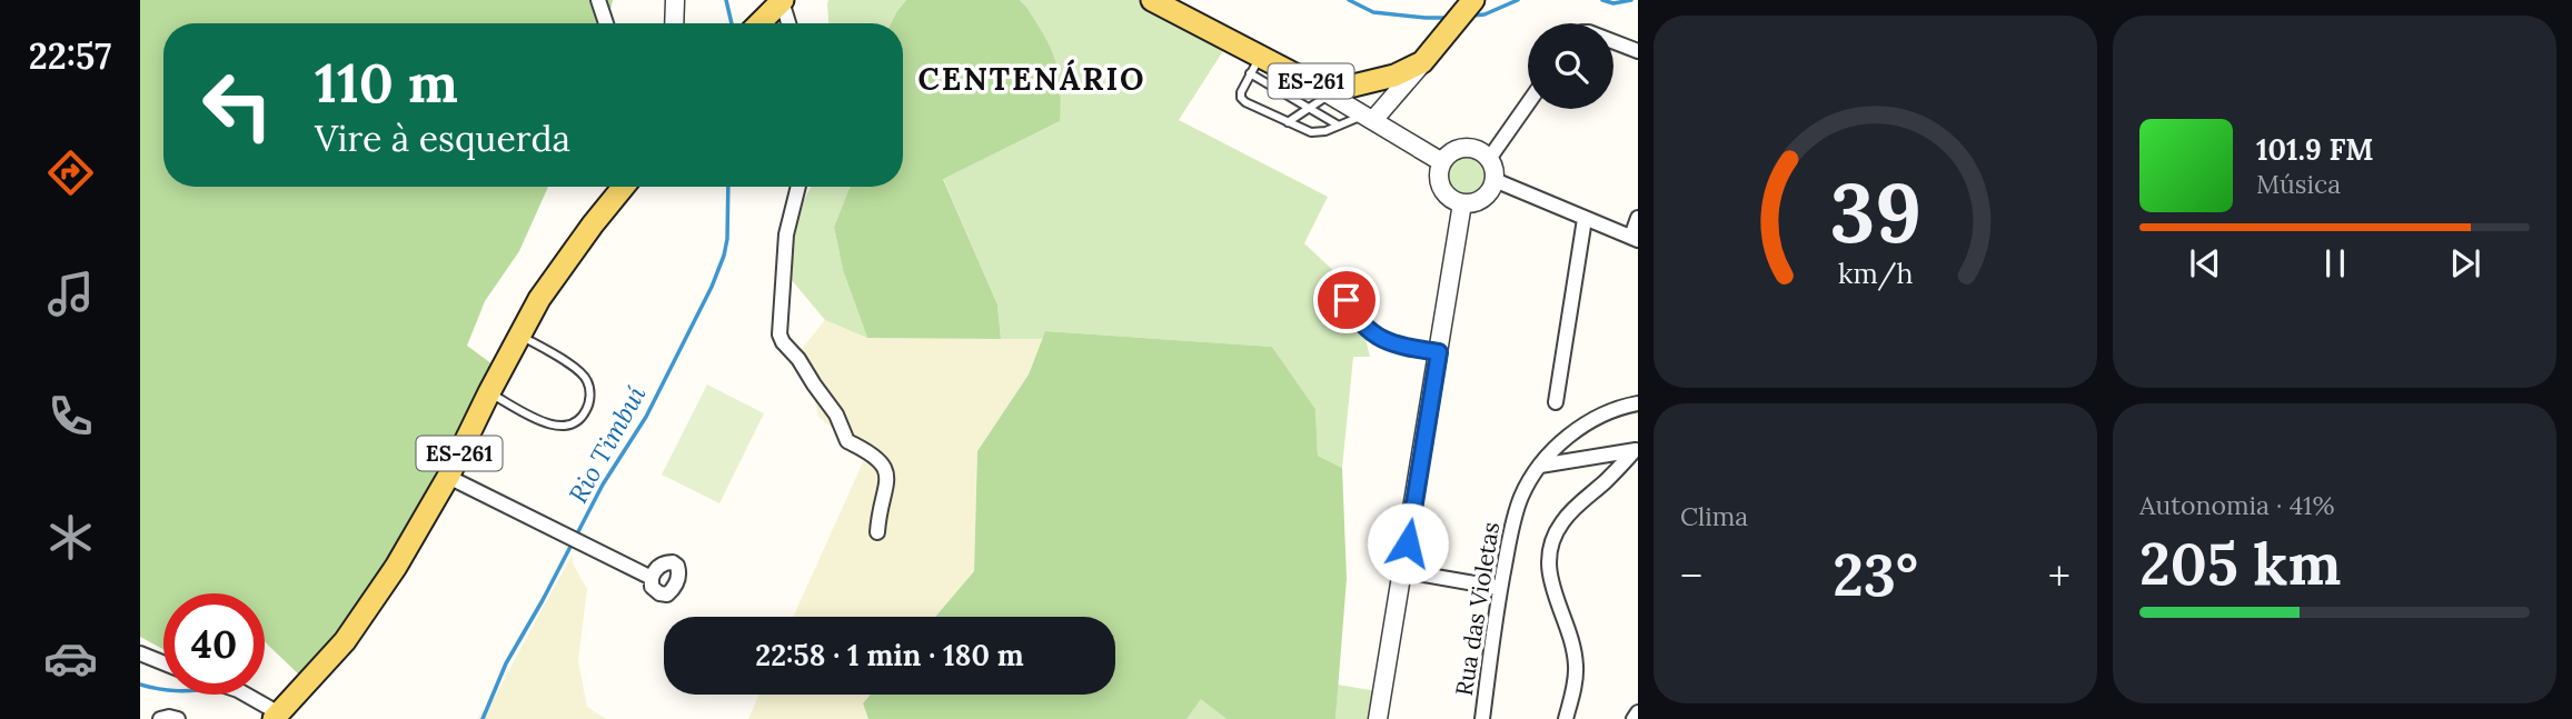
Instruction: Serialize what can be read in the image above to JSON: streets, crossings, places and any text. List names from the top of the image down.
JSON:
{
  "streets": {
    "main road": ["ES-261"],
    "street": ["Rua das Violetas"]
  },
  "districts": ["CENTENÁRIO"],
  "water": ["Rio Timbuí"],
  "page": {
    "tabs": "22:57",
    "turn": ["110 m", "Vire à esquerda"],
    "song": ["101.9 FM", "Música"],
    "tile": [
      "Clima",
      ["Autonomia · 41%", "205 km"]
    ],
    "heat": ["−", "23°", "+"],
    "limit": "40",
    "trip": "22:58 · 1 min · 180 m",
    "gauge": ["39", "km/h"]
  }
}
